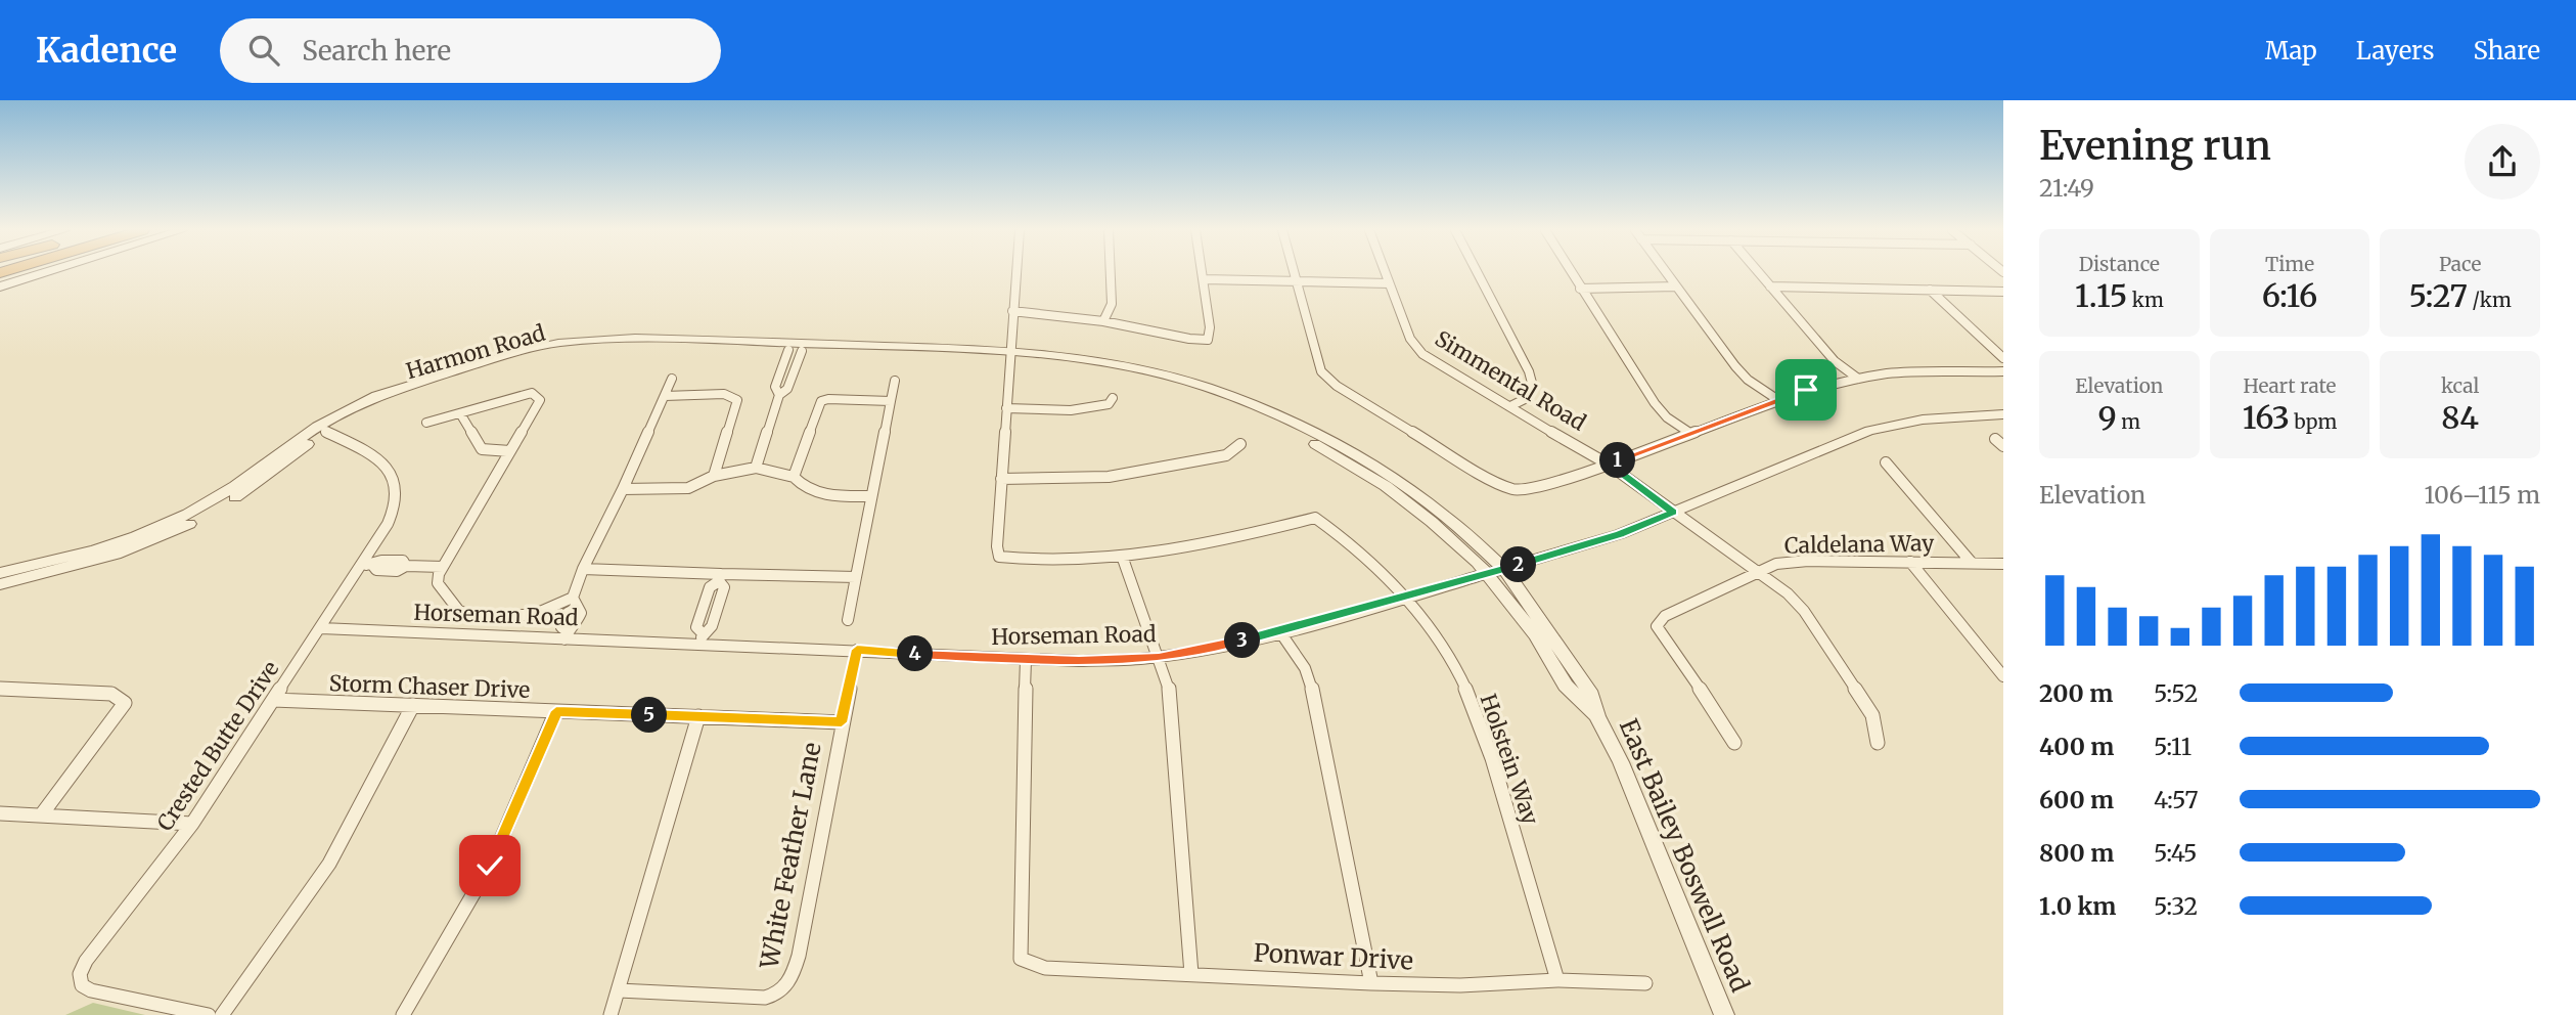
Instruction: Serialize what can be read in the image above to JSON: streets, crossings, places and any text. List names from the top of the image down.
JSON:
{
  "streets": {
    "street": [
      "Harmon Road",
      "Simmental Road",
      "Caldelana Way",
      "Horseman Road",
      "Storm Chaser Drive",
      "Crested Butte Drive",
      "Holstein Way",
      "White Feather Lane",
      "East Bailey Boswell Road",
      "Ponwar Drive"
    ]
  },
  "crossings": [
    ["Harmon Road", "Crested Butte Drive"],
    ["Harmon Road", "East Bailey Boswell Road"],
    ["Simmental Road", "Caldelana Way"],
    ["Simmental Road", "Horseman Road"],
    ["Horseman Road", "Crested Butte Drive"],
    ["Horseman Road", "Holstein Way"],
    ["Horseman Road", "White Feather Lane"],
    ["Horseman Road", "East Bailey Boswell Road"],
    ["Horseman Road", "Ponwar Drive"],
    ["Storm Chaser Drive", "Crested Butte Drive"],
    ["Storm Chaser Drive", "White Feather Lane"],
    ["Holstein Way", "Ponwar Drive"]
  ],
  "page": {
    "header": "Kadence",
    "search": "Search here",
    "nav": ["Map", "Layers", "Share"],
    "heading": ["Evening run", "21:49"],
    "stats": [
      ["Distance", "1.15 km"],
      ["Time", "6:16"],
      ["Pace", "5:27 /km"],
      ["Elevation", "9 m"],
      ["Heart rate", "163 bpm"],
      ["kcal", "84"]
    ],
    "pins": [
      "1",
      "2",
      "3",
      "4",
      "5"
    ],
    "chart": ["Elevation", "106–115 m"],
    "list": [
      {
        "name": "200 m",
        "note": "5:52"
      },
      {
        "name": "400 m",
        "note": "5:11"
      },
      {
        "name": "600 m",
        "note": "4:57"
      },
      {
        "name": "800 m",
        "note": "5:45"
      },
      {
        "name": "1.0 km",
        "note": "5:32"
      }
    ]
  }
}
